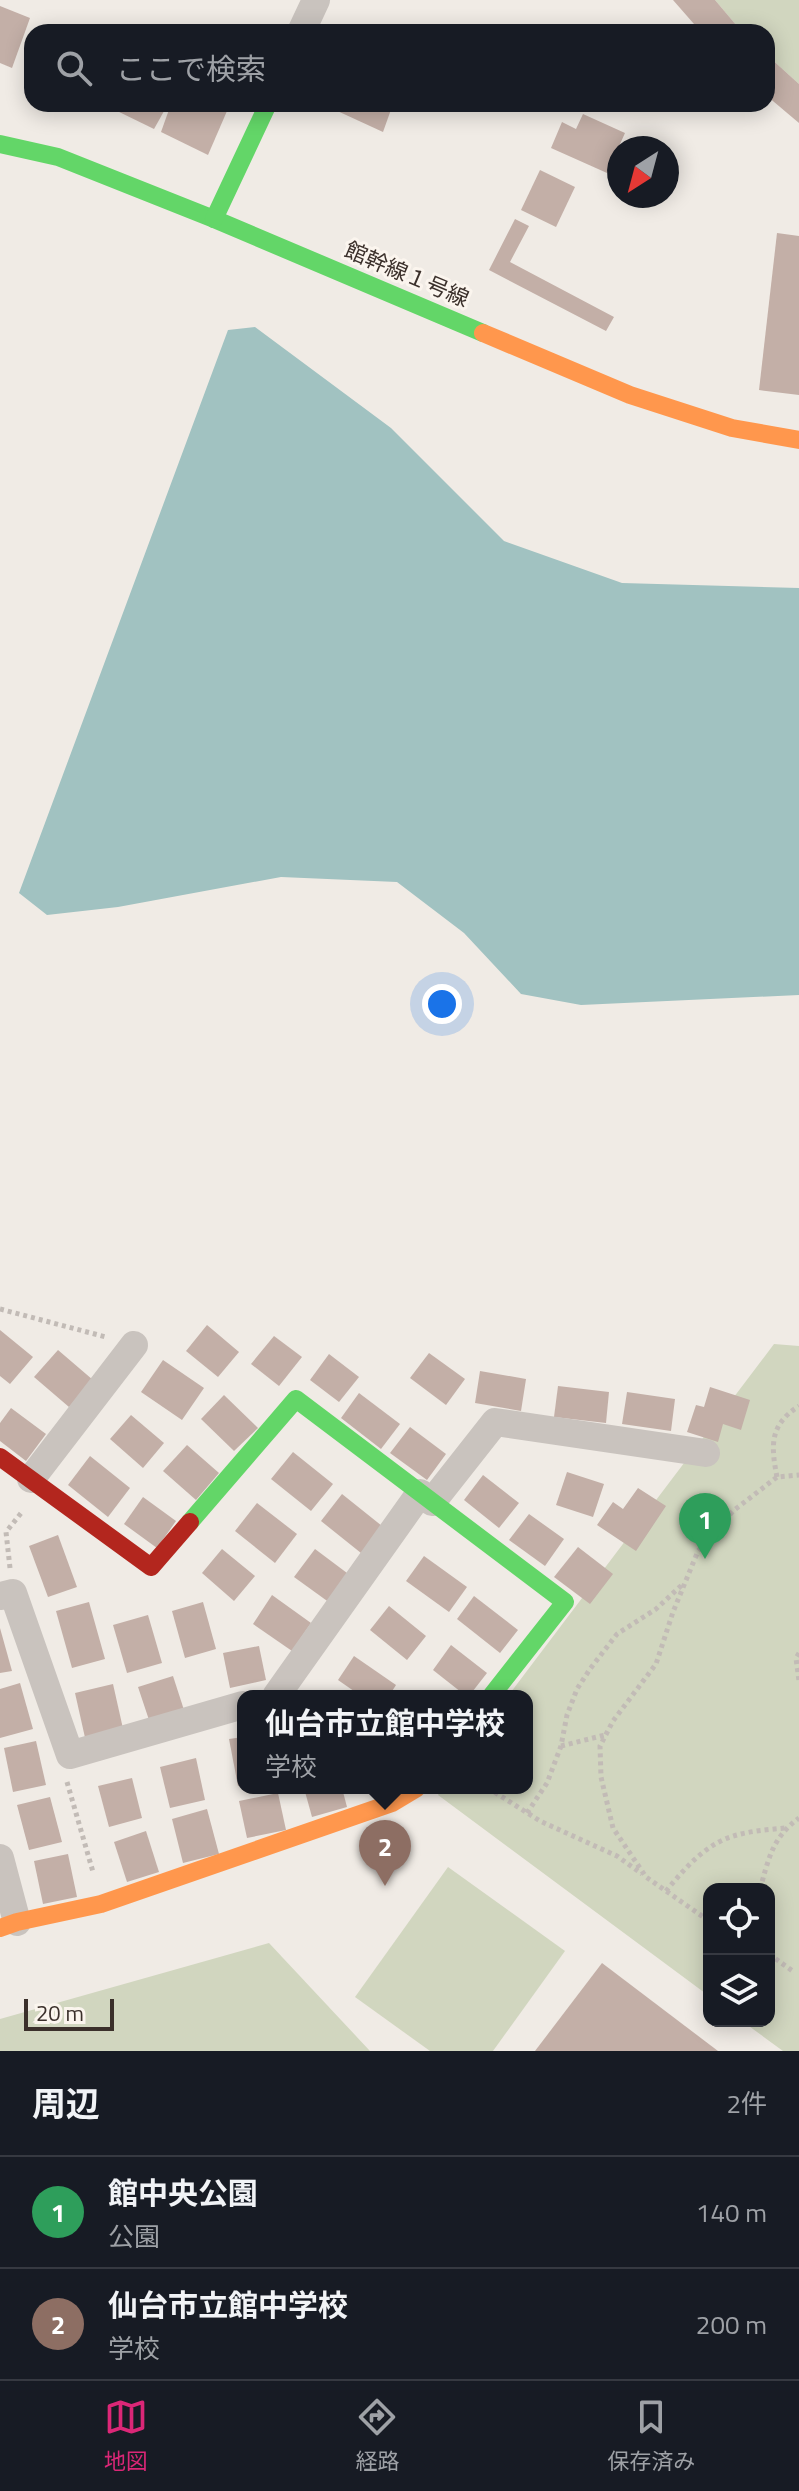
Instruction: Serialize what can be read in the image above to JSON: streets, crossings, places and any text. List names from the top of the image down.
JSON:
{
  "streets": {
    "street": ["館幹線１号線"]
  },
  "scale_bar": "20 m",
  "north": "bottom left",
  "page": {
    "search": "ここで検索",
    "pins": ["1", "2"],
    "popup": ["仙台市立館中学校", "学校"],
    "scale": "20 m",
    "heading": ["周辺", "2件"],
    "list": [
      {
        "mark": "1",
        "name": "館中央公園",
        "note": "公園",
        "value": "140 m"
      },
      {
        "mark": "2",
        "name": "仙台市立館中学校",
        "note": "学校",
        "value": "200 m"
      }
    ],
    "nav": ["地図", "経路", "保存済み"]
  }
}
